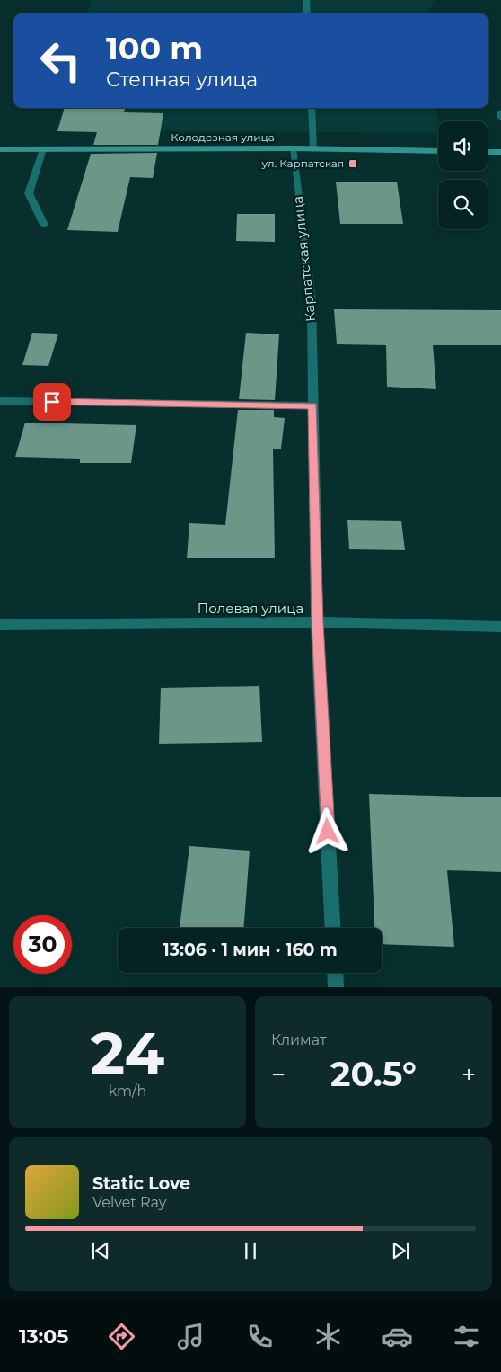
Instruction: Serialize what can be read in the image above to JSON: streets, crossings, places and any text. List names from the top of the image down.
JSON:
{
  "streets": {
    "street": ["Колодезная улица", "Карпатская улица", "Полевая улица"]
  },
  "crossings": [
    ["Колодезная улица", "Карпатская улица"],
    ["Карпатская улица", "Полевая улица"]
  ],
  "places": {
    "transit": ["ул. Карпатская"]
  },
  "page": {
    "turn": ["100 m", "Степная улица"],
    "limit": "30",
    "trip": "13:06 · 1 мин · 160 m",
    "tile": [
      ["24", "km/h"],
      "Климат"
    ],
    "heat": ["−", "20.5°", "+"],
    "song": ["Static Love", "Velvet Ray"],
    "tabs": "13:05"
  }
}
